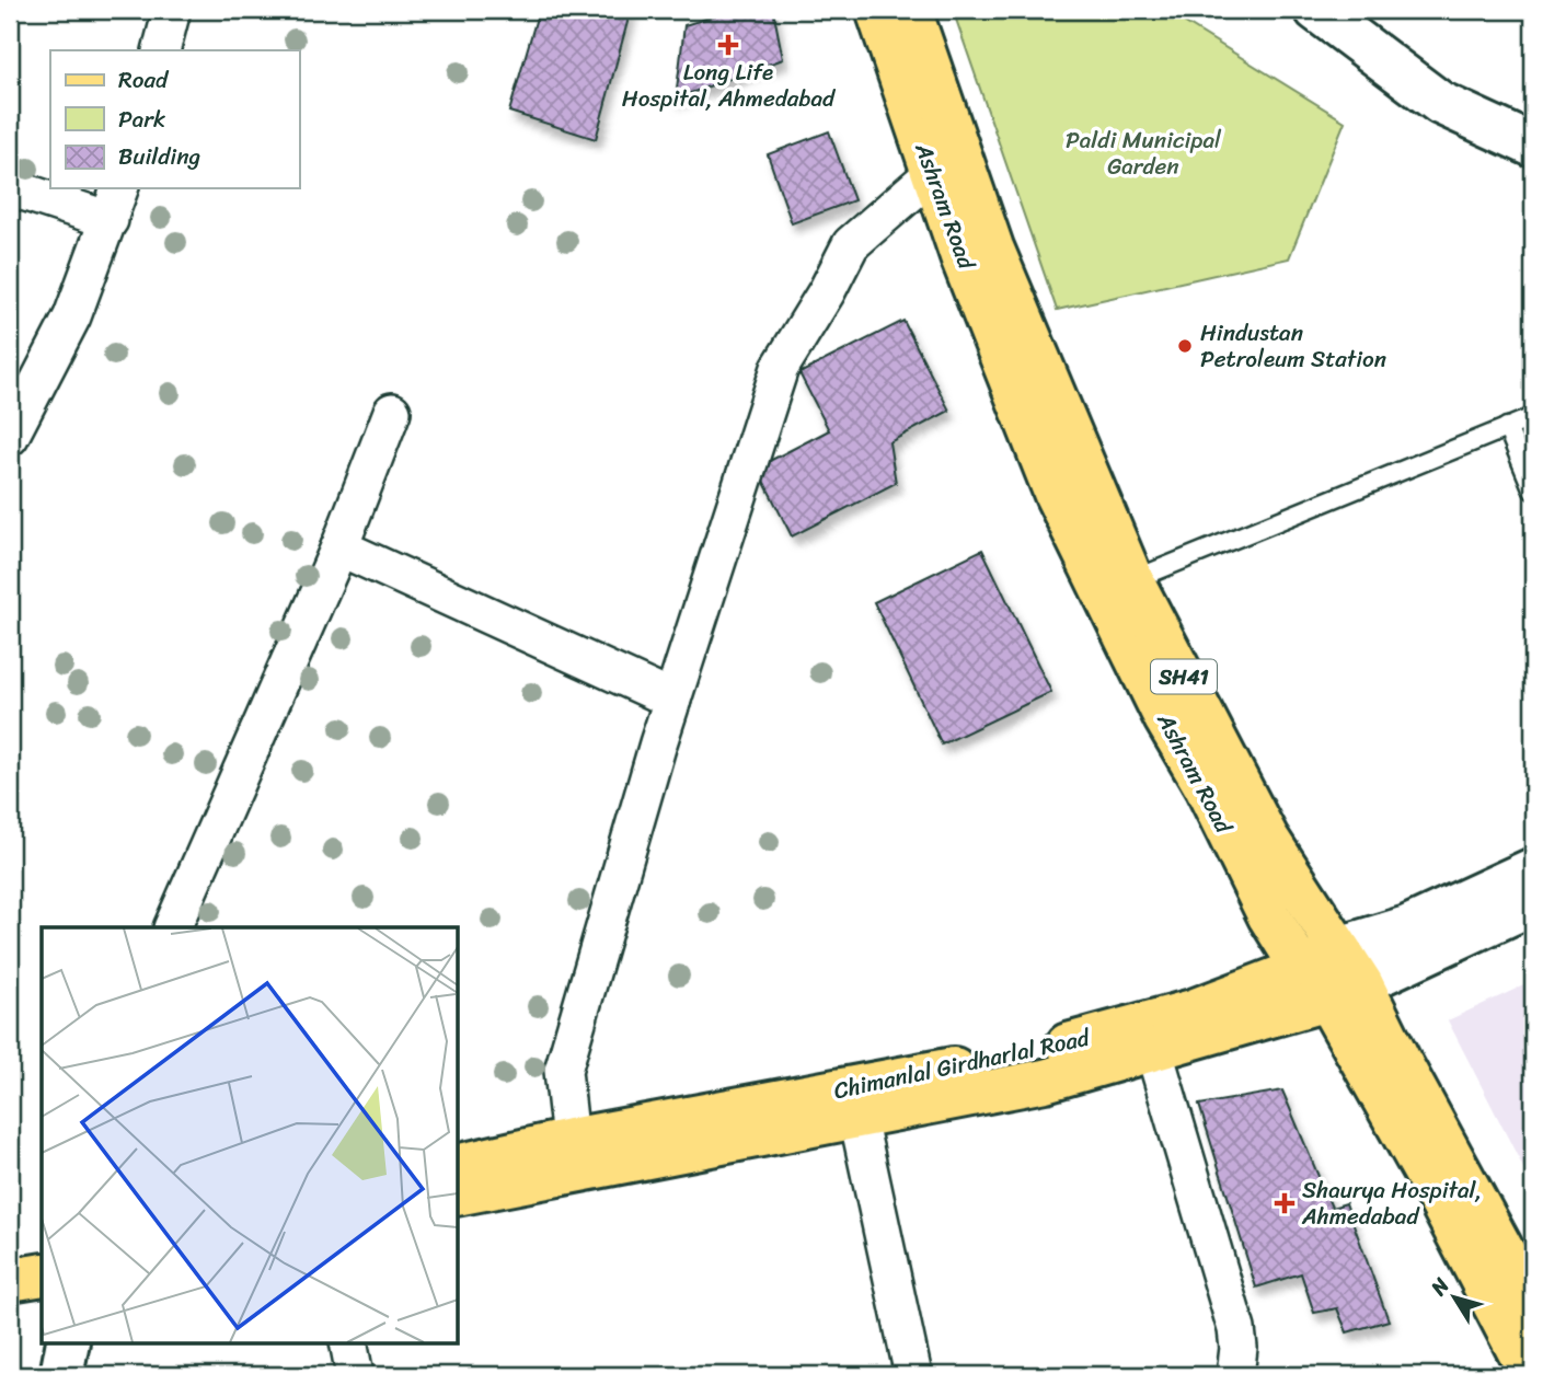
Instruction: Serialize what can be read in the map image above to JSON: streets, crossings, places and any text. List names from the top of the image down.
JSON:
{
  "streets": {
    "main road": ["Ashram Road", "SH41", "Chimanlal Girdharlal Road"]
  },
  "crossings": [
    ["Ashram Road", "Chimanlal Girdharlal Road"]
  ],
  "parks": ["Paldi Municipal Garden"],
  "places": {
    "health": ["Long Life Hospital, Ahmedabad", "Shaurya Hospital, Ahmedabad"],
    "other": ["Hindustan Petroleum Station"]
  },
  "legend": ["Road", "Park", "Building"],
  "north": "top left"
}
